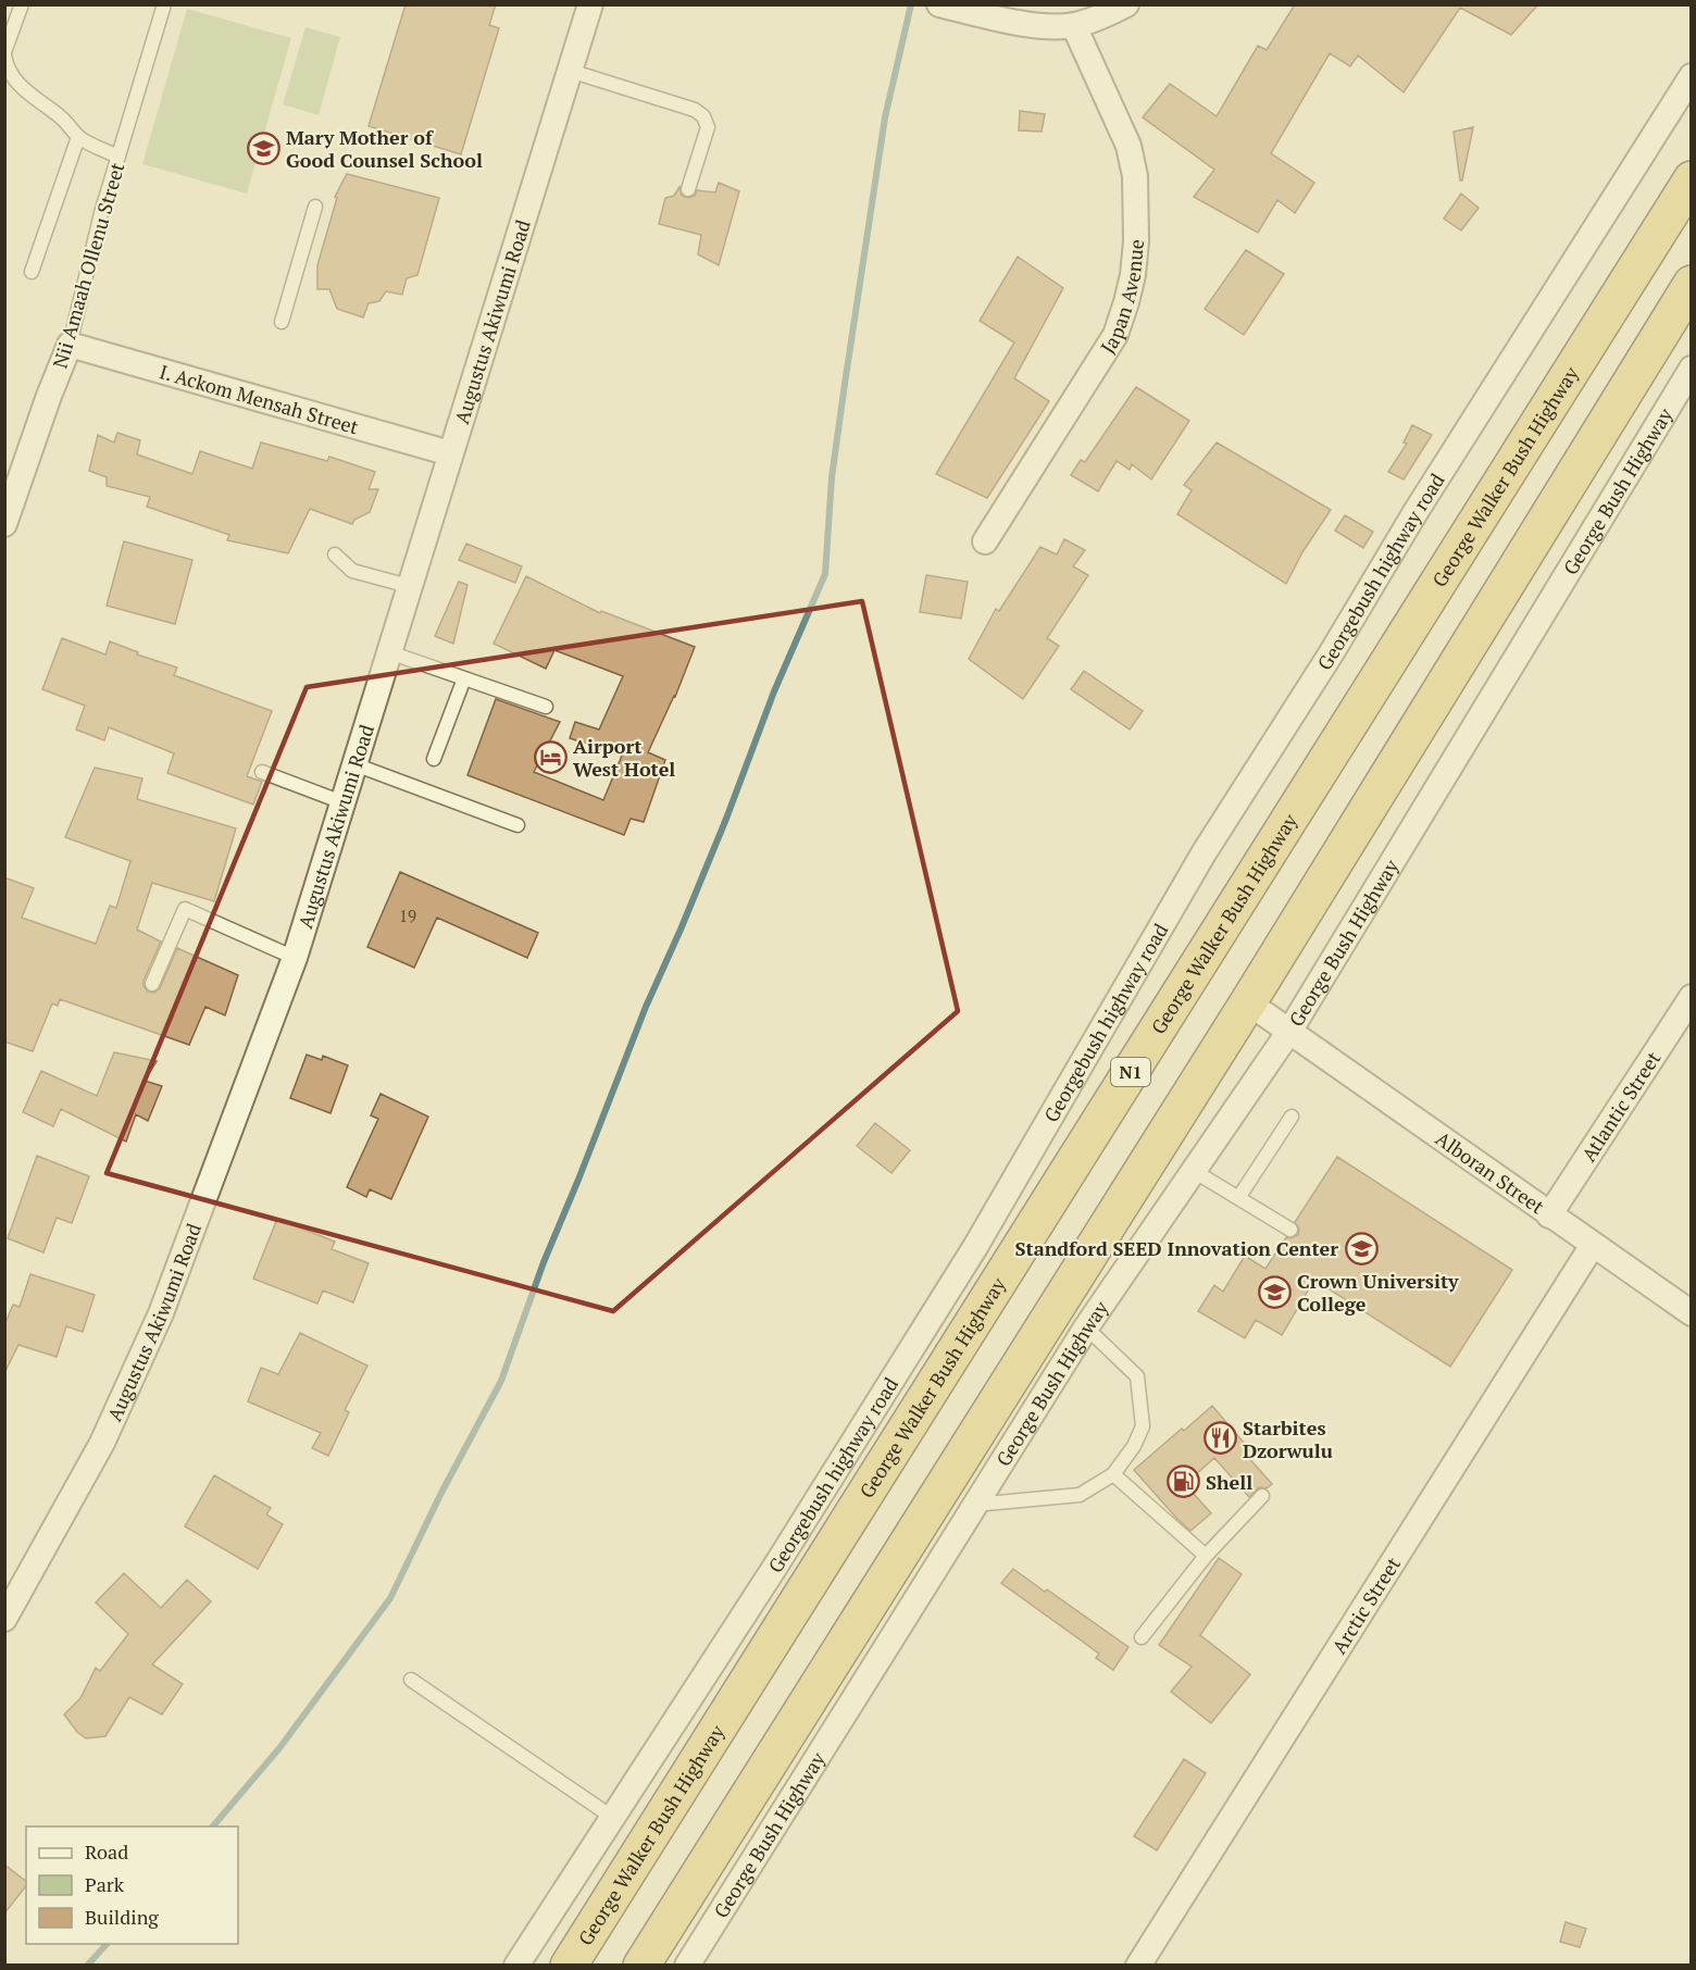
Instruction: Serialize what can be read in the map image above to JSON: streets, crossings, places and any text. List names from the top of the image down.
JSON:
{
  "streets": {
    "highway": ["George Walker Bush Highway", "N1"],
    "street": [
      "Nii Amaah Ollenu Street",
      "Japan Avenue",
      "Augustus Akiwumi Road",
      "I. Ackom Mensah Street",
      "George Bush Highway",
      "Georgebush highway road",
      "Atlantic Street",
      "Alboran Street",
      "Arctic Street"
    ]
  },
  "crossings": [
    ["Nii Amaah Ollenu Street", "I. Ackom Mensah Street"],
    ["Augustus Akiwumi Road", "I. Ackom Mensah Street"],
    ["George Bush Highway", "Alboran Street"],
    ["Atlantic Street", "Alboran Street"],
    ["Alboran Street", "Arctic Street"]
  ],
  "places": {
    "school or university": ["Mary Mother of Good Counsel School", "Standford SEED Innovation Center", "Crown University College"],
    "hotel": ["Airport West Hotel"],
    "restaurant": ["Starbites Dzorwulu"],
    "fuel station": ["Shell"]
  },
  "house_numbers": ["19"],
  "legend": ["Road", "Park", "Building"]
}
